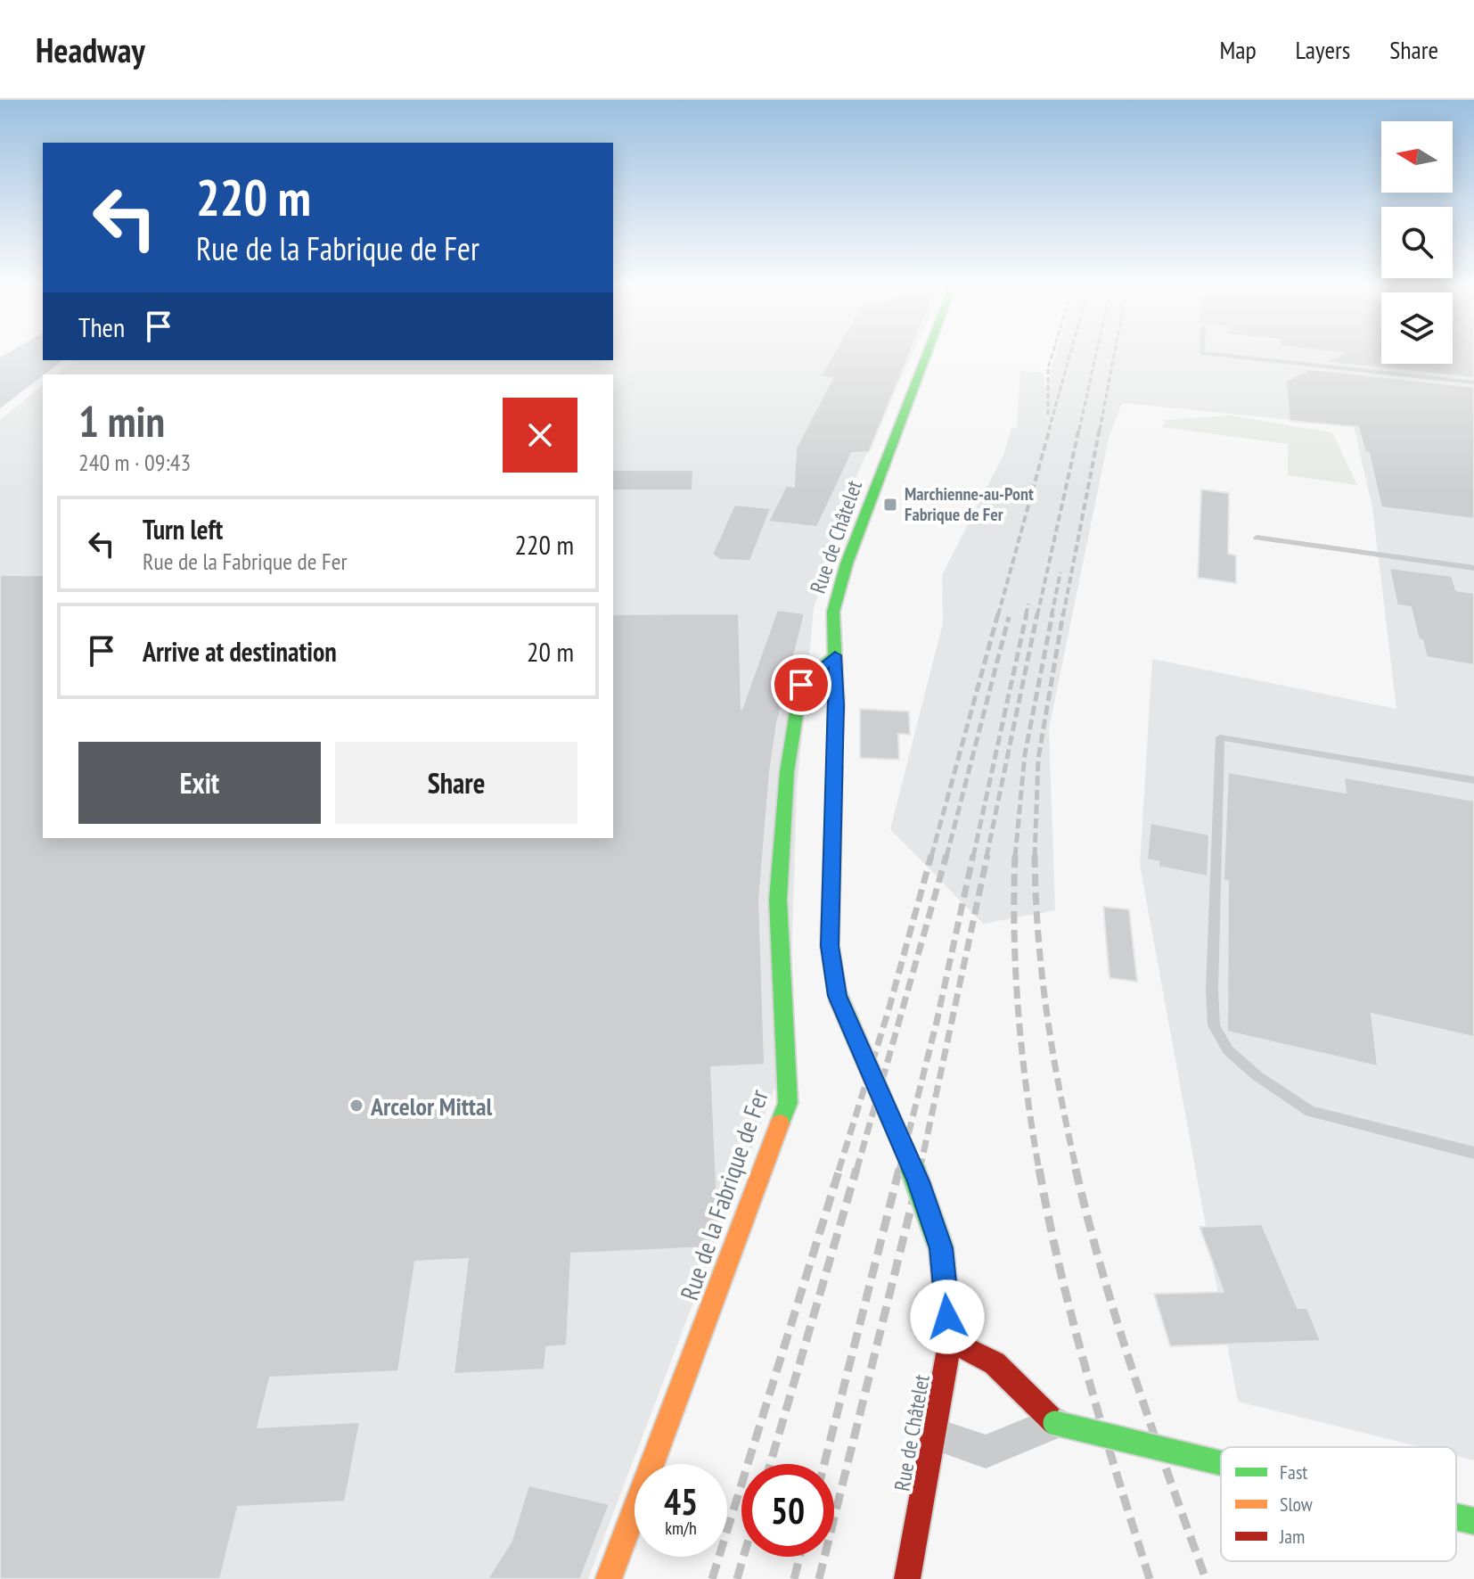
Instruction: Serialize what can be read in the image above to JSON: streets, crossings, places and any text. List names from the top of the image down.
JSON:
{
  "streets": {
    "main road": ["Rue de Châtelet", "Rue de la Fabrique de Fer"]
  },
  "crossings": [
    ["Rue de Châtelet", "Rue de la Fabrique de Fer"]
  ],
  "places": {
    "transit": ["Marchienne-au-Pont Fabrique de Fer"],
    "other": ["Arcelor Mittal"]
  },
  "legend": ["Fast", "Slow", "Jam"],
  "north": "left",
  "page": {
    "header": "Headway",
    "nav": ["Map", "Layers", "Share"],
    "turn": ["220 m", "Rue de la Fabrique de Fer"],
    "then": "Then",
    "heading": ["1 min", "240 m · 09:43"],
    "list": [
      {
        "name": "Turn left",
        "note": "Rue de la Fabrique de Fer",
        "value": "220 m"
      },
      {
        "name": "Arrive at destination",
        "value": "20 m"
      }
    ],
    "buttons": ["Exit", "Share"],
    "speed": "45 km/h",
    "limit": "50"
  }
}
